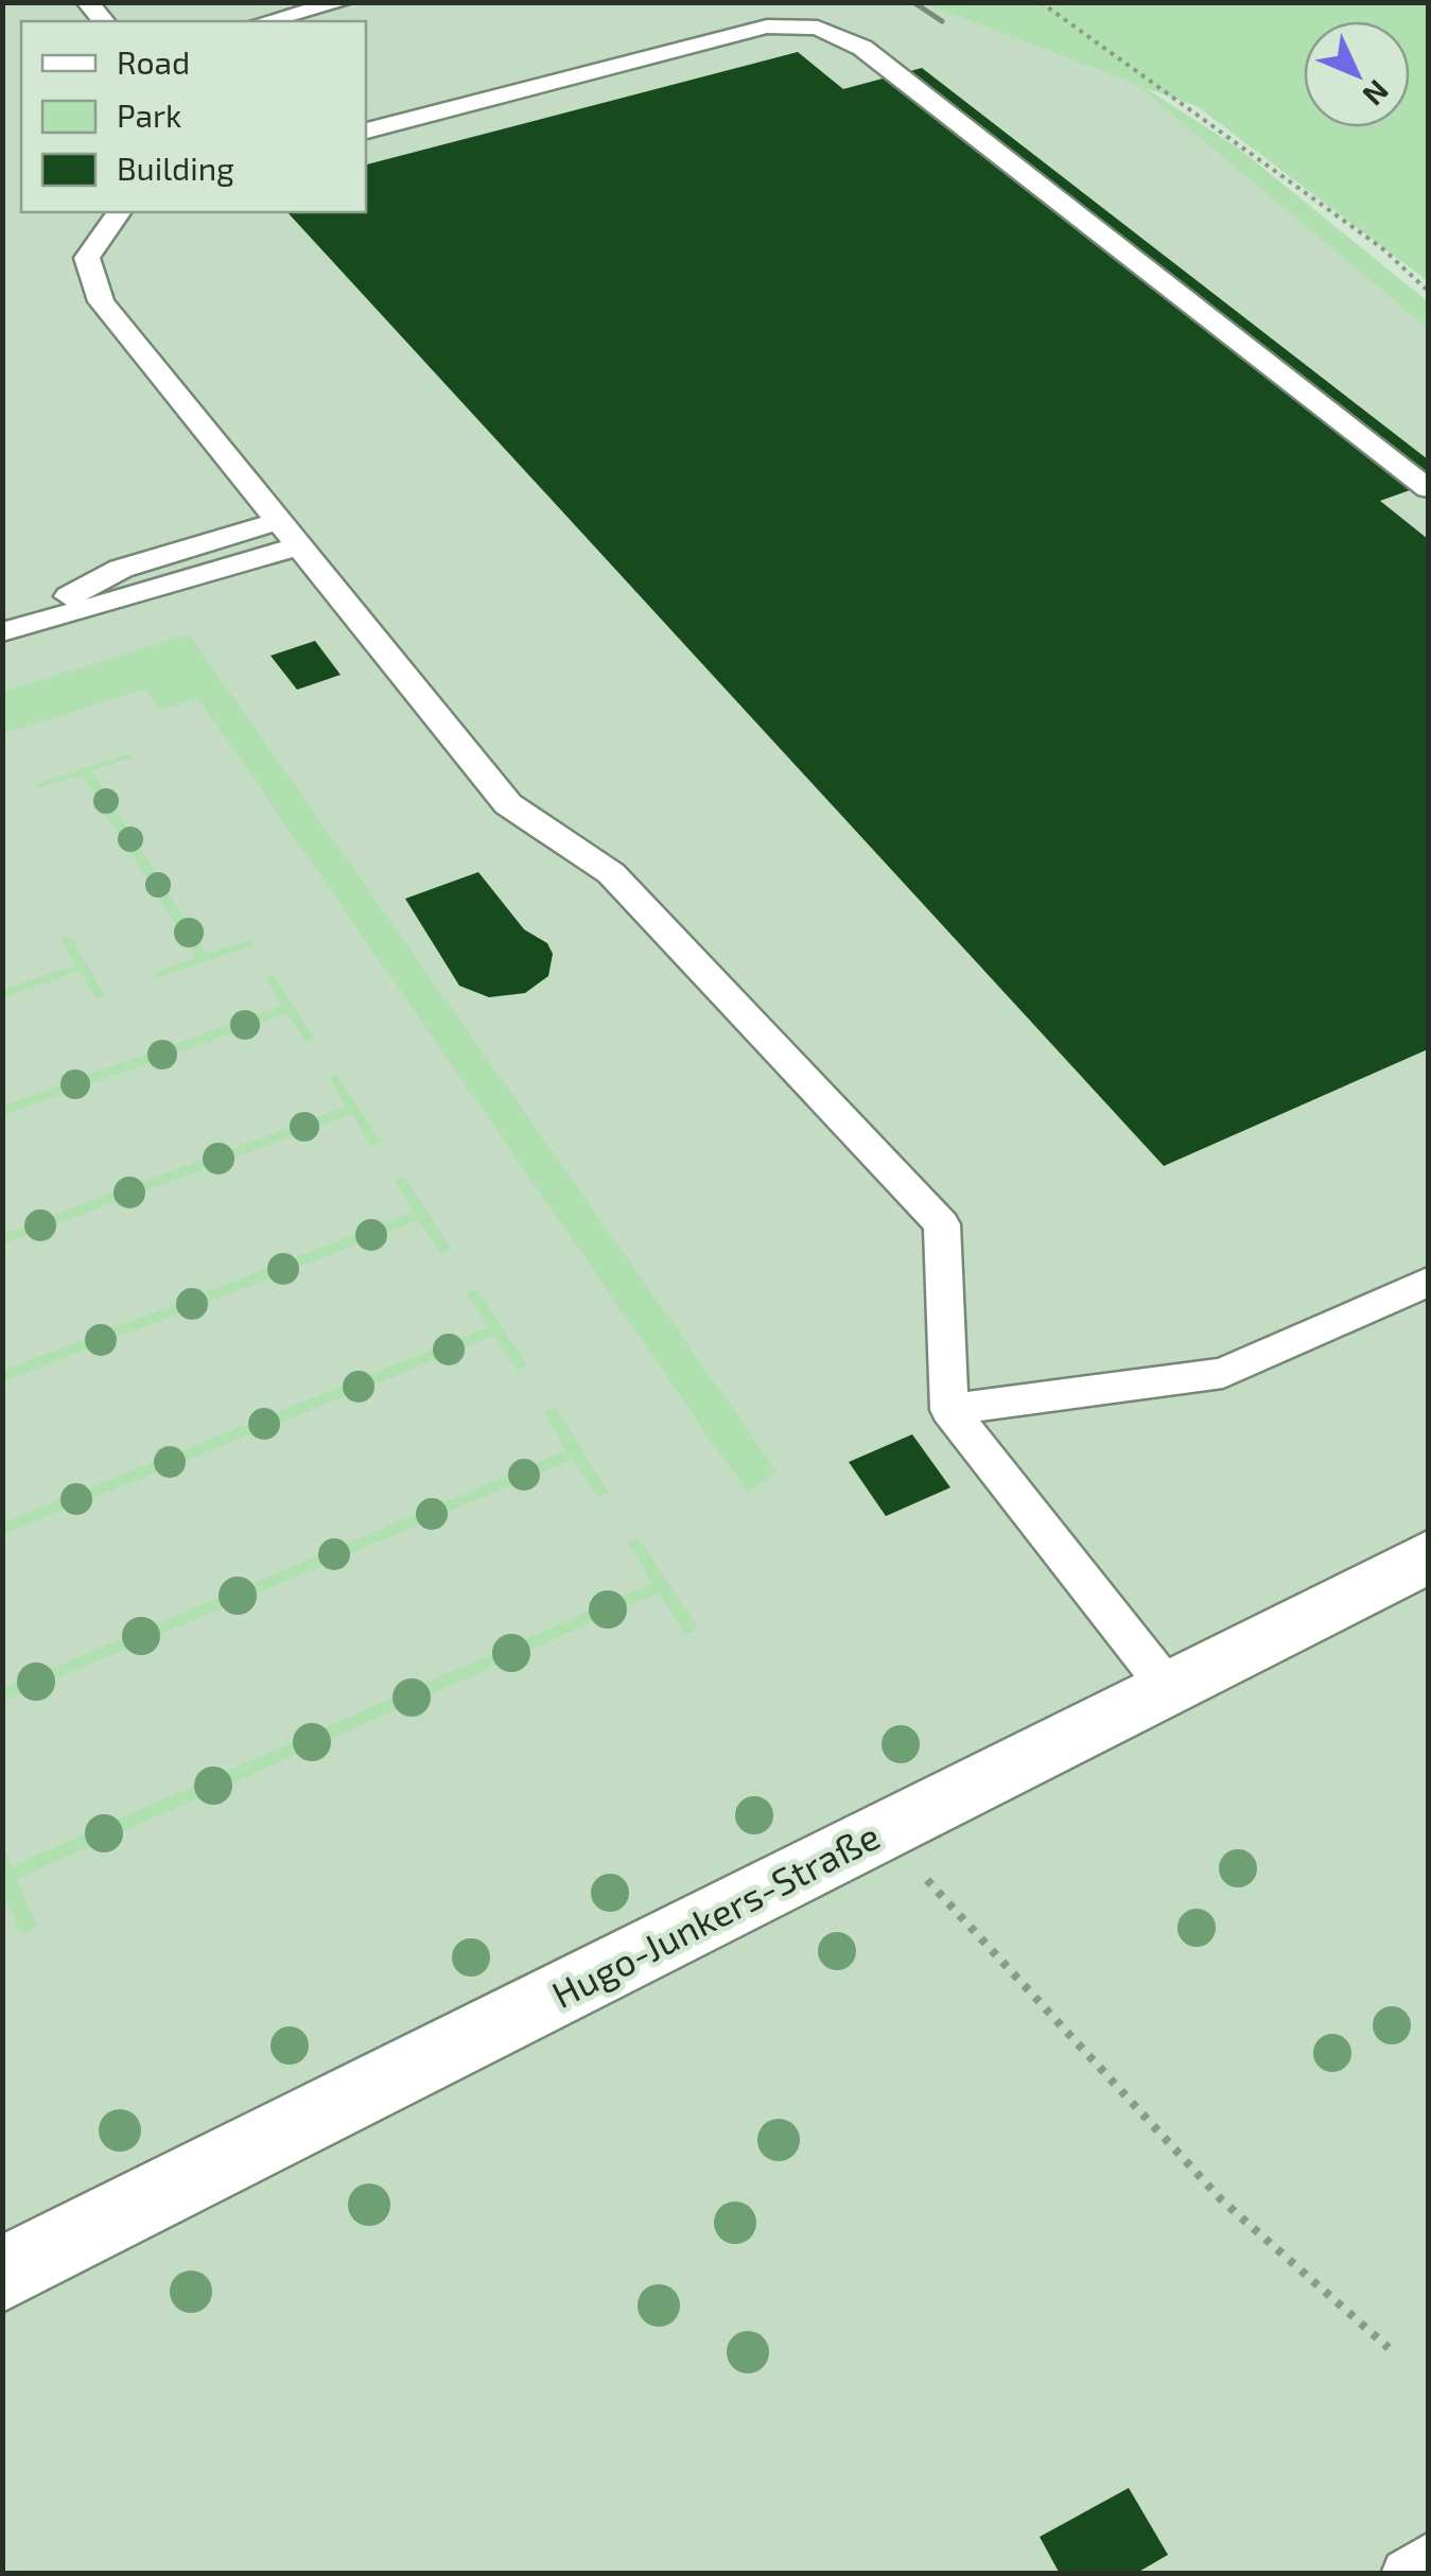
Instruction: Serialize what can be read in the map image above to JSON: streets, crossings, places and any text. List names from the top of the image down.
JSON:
{
  "streets": {
    "street": ["Hugo-Junkers-Straße"]
  },
  "legend": ["Road", "Park", "Building"],
  "north": "bottom right"
}
